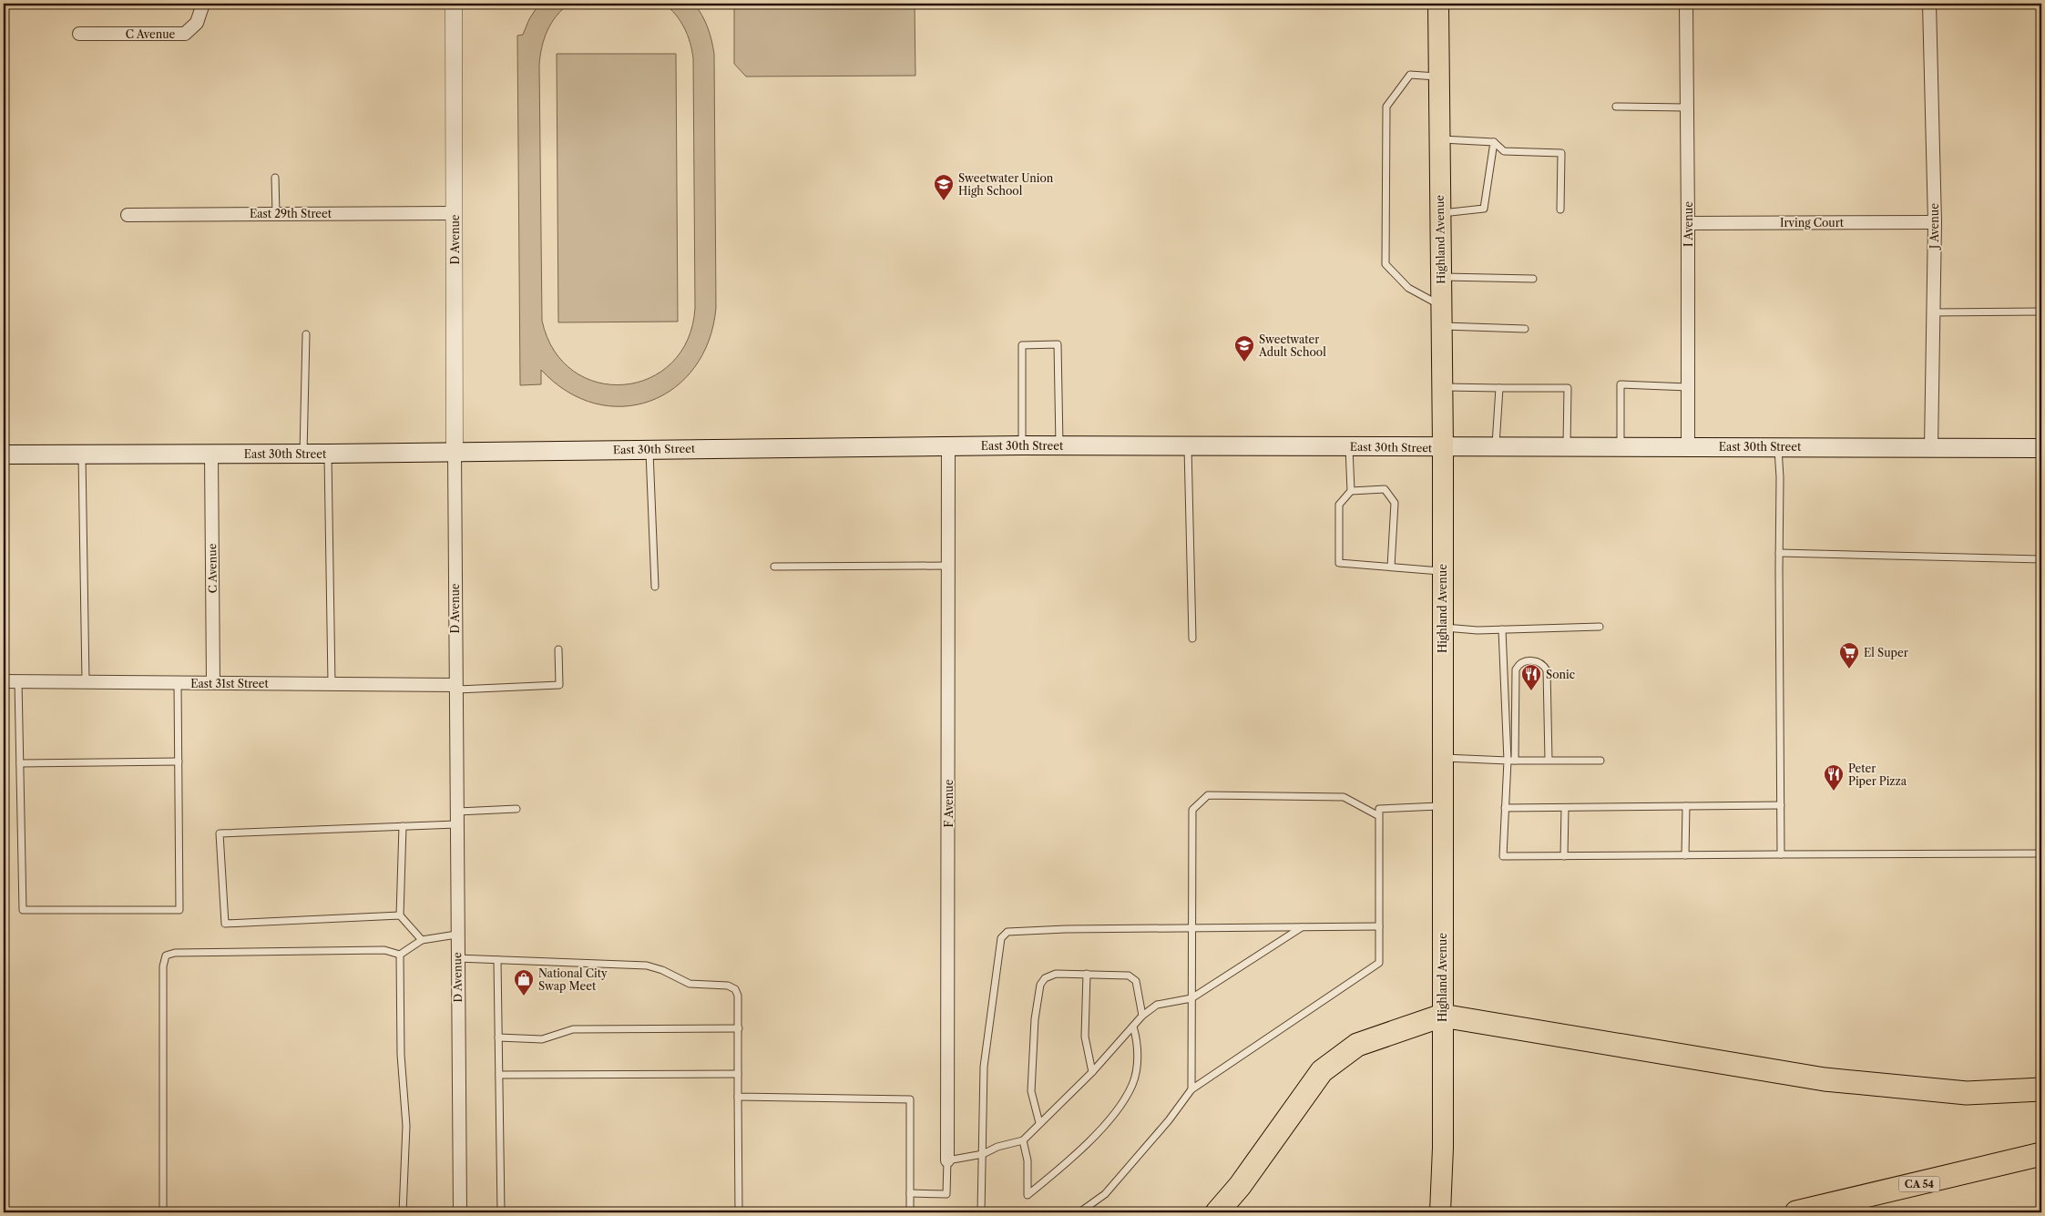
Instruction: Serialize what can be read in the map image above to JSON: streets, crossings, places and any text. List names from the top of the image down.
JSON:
{
  "streets": {
    "highway": ["CA 54"],
    "main road": ["Highland Avenue", "East 30th Street"],
    "street": [
      "C Avenue",
      "East 29th Street",
      "Irving Court",
      "I Avenue",
      "J Avenue",
      "D Avenue",
      "East 31st Street",
      "F Avenue"
    ]
  },
  "crossings": [
    ["C Avenue", "East 30th Street"],
    ["C Avenue", "East 31st Street"],
    ["East 29th Street", "D Avenue"],
    ["Irving Court", "I Avenue"],
    ["Irving Court", "J Avenue"],
    ["I Avenue", "East 30th Street"],
    ["J Avenue", "East 30th Street"],
    ["D Avenue", "East 30th Street"],
    ["D Avenue", "East 31st Street"],
    ["Highland Avenue", "East 30th Street"],
    ["East 30th Street", "F Avenue"]
  ],
  "places": {
    "school or university": ["Sweetwater Union High School", "Sweetwater Adult School"],
    "supermarket": ["El Super"],
    "restaurant": ["Sonic", "Peter Piper Pizza"],
    "shop": ["National City Swap Meet"]
  }
}
